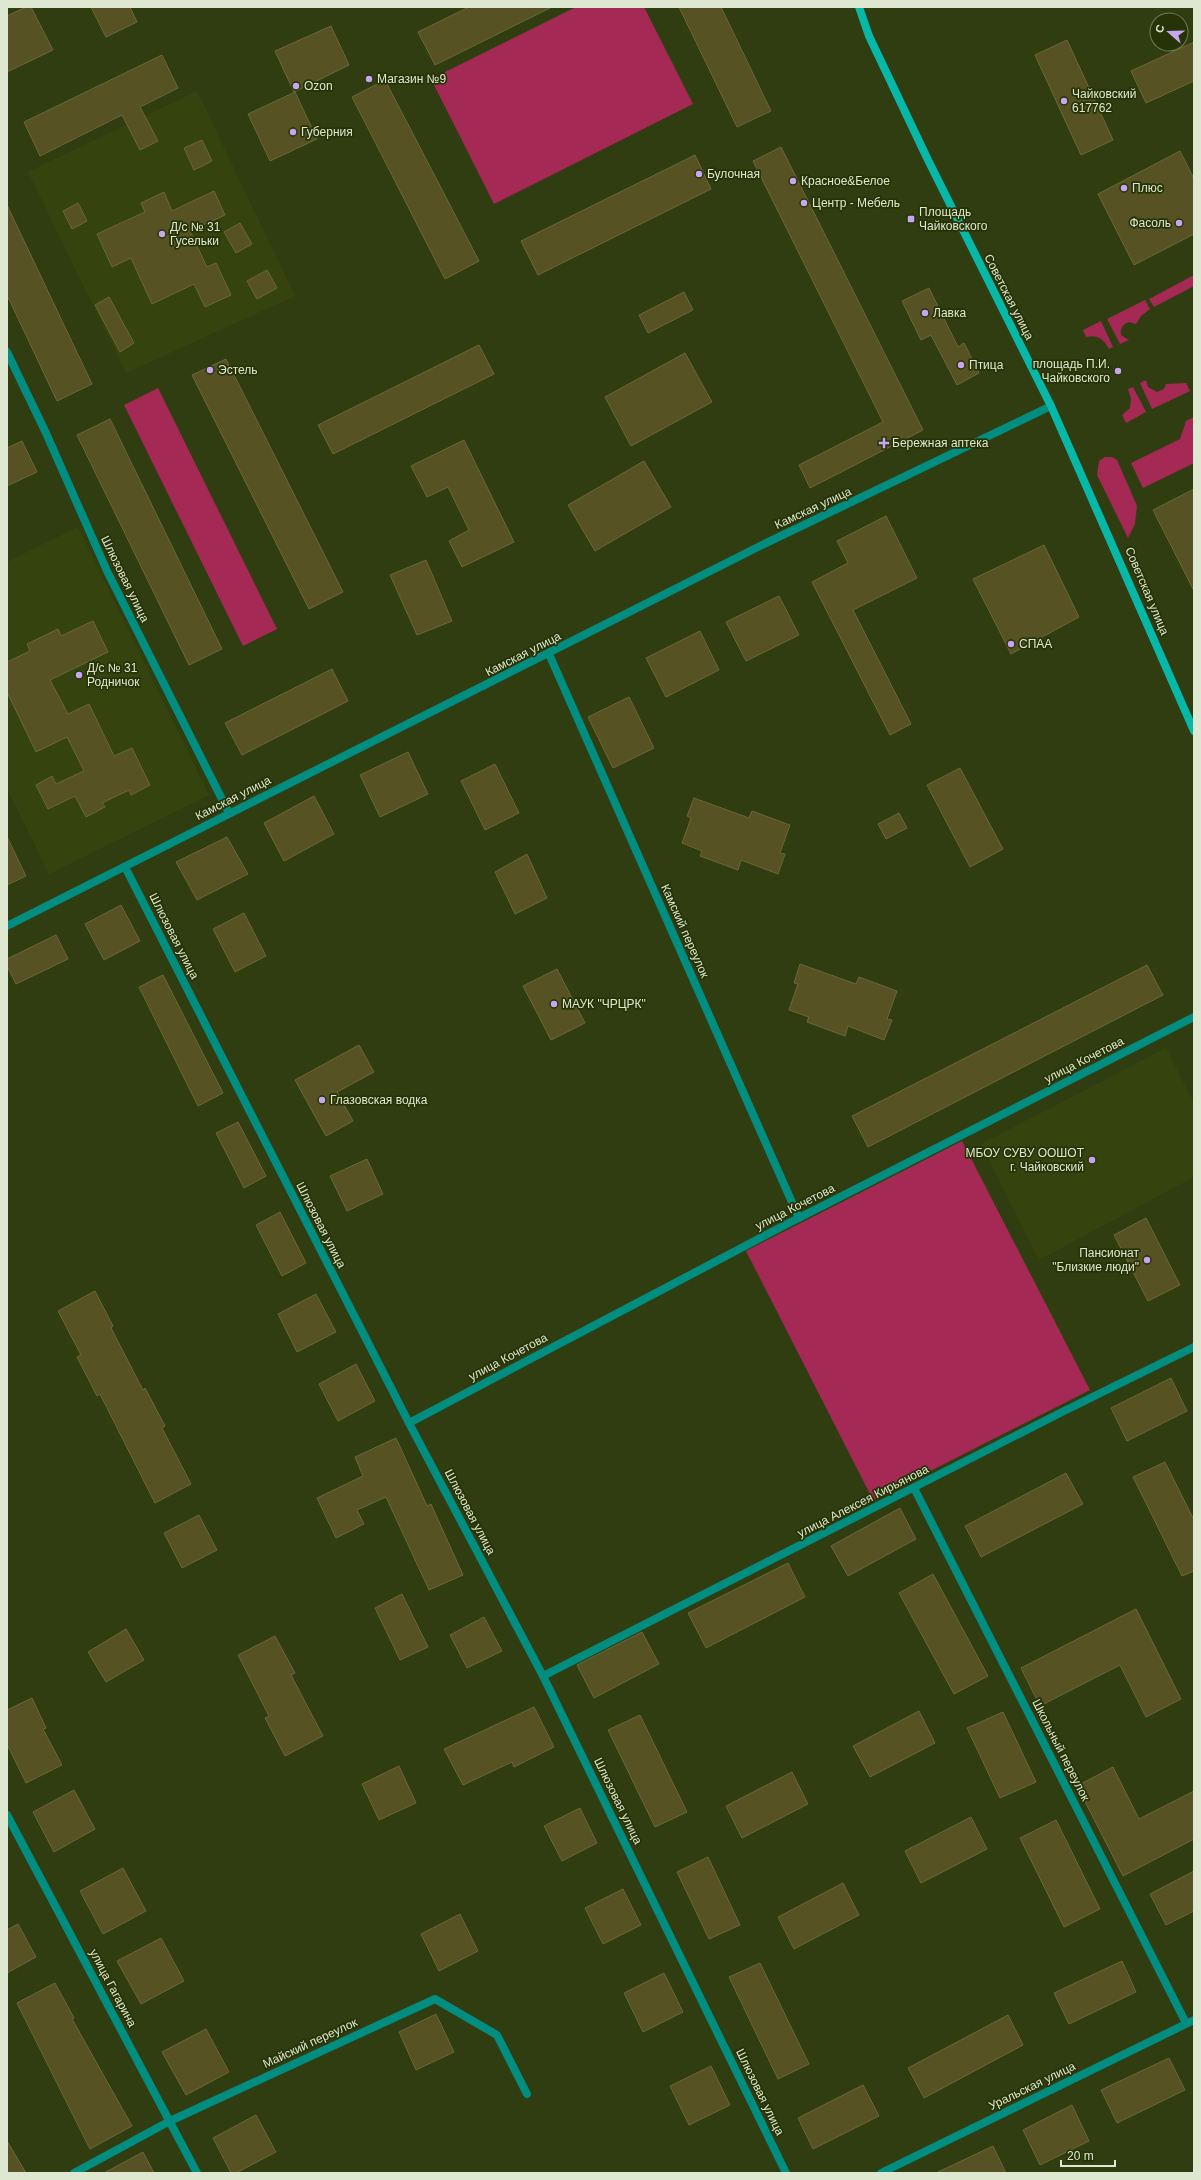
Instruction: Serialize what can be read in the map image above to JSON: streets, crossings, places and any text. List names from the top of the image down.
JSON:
{
  "streets": {
    "main road": ["Советская улица"],
    "street": [
      "Камская улица",
      "Шлюзовая улица",
      "Камский переулок",
      "улица Кочетова",
      "улица Алексея Кирьянова",
      "Школьный переулок",
      "улица Гагарина",
      "Майский переулок",
      "Уральская улица"
    ]
  },
  "crossings": [
    ["Советская улица", "Камская улица"],
    ["Камская улица", "Шлюзовая улица"],
    ["Камская улица", "Камский переулок"],
    ["Шлюзовая улица", "улица Кочетова"],
    ["Шлюзовая улица", "улица Алексея Кирьянова"],
    ["Камский переулок", "улица Кочетова"],
    ["улица Алексея Кирьянова", "Школьный переулок"],
    ["Школьный переулок", "Уральская улица"],
    ["улица Гагарина", "Майский переулок"]
  ],
  "places": {
    "other": [
      "Магазин №9",
      "Ozon",
      "Чайковский 617762",
      "Губерния",
      "Булочная",
      "Красное&Белое",
      "Плюс",
      "Центр - Мебель",
      "Фасоль",
      "Д/с № 31 Гусельки",
      "Лавка",
      "Птица",
      "Эстель",
      "площадь П.И. Чайковского",
      "СПАА",
      "Д/с № 31 Родничок",
      "МАУК \"ЧРЦРК\"",
      "Глазовская водка",
      "МБОУ СУВУ ООШОТ г. Чайковский",
      "Пансионат \"Близкие люди\""
    ],
    "transit": ["Площадь Чайковского"],
    "health": ["Бережная аптека"]
  },
  "scale_bar": "20 m",
  "north": "left"
}
